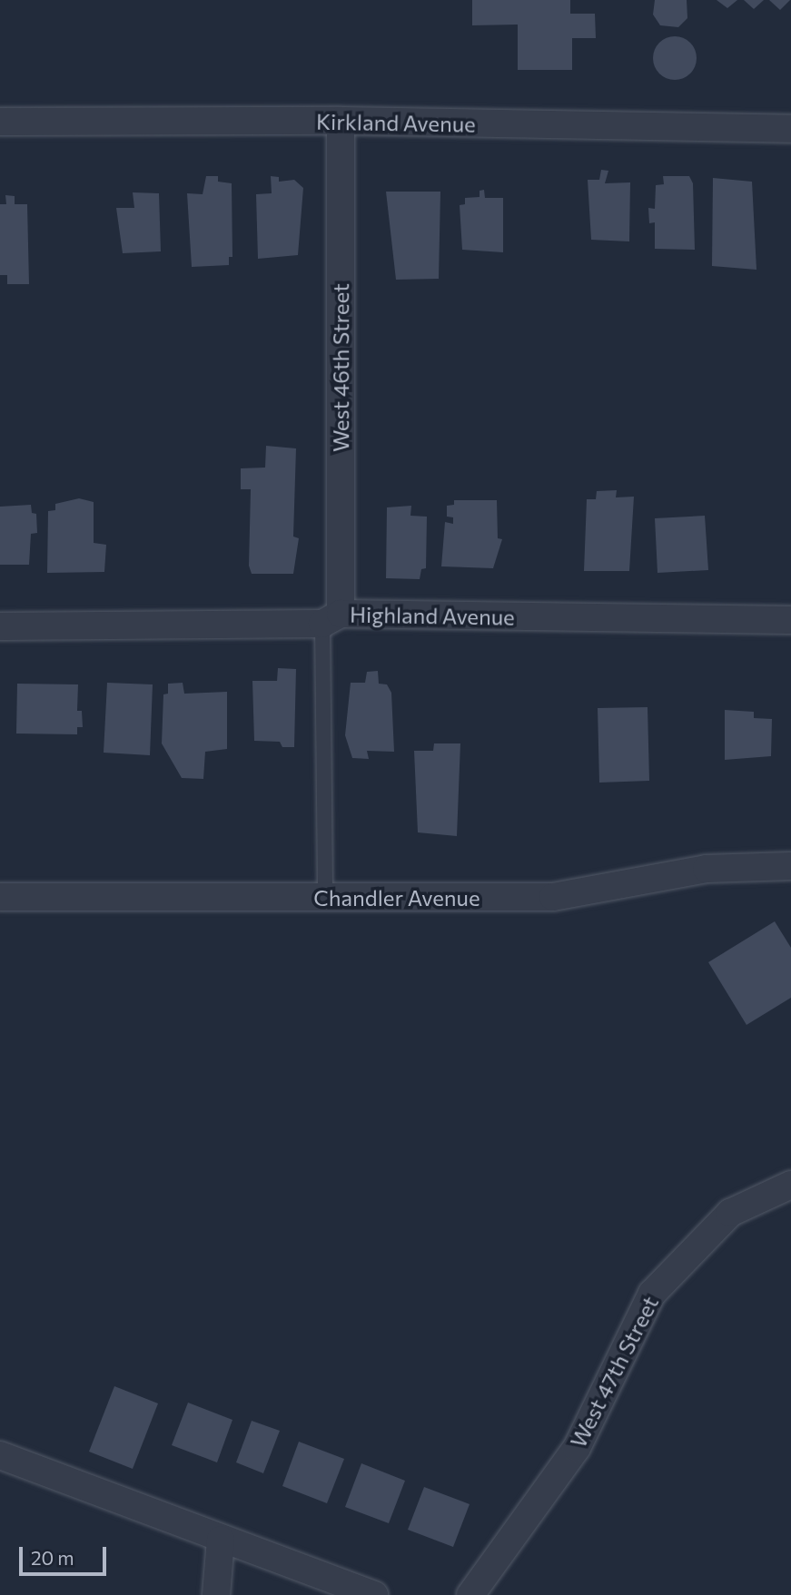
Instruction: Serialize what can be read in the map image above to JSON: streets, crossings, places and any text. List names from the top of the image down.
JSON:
{
  "streets": {
    "street": [
      "Kirkland Avenue",
      "West 46th Street",
      "Highland Avenue",
      "Chandler Avenue",
      "West 47th Street"
    ]
  },
  "crossings": [
    ["Kirkland Avenue", "West 46th Street"],
    ["West 46th Street", "Highland Avenue"],
    ["West 46th Street", "Chandler Avenue"]
  ],
  "scale_bar": "20 m"
}
